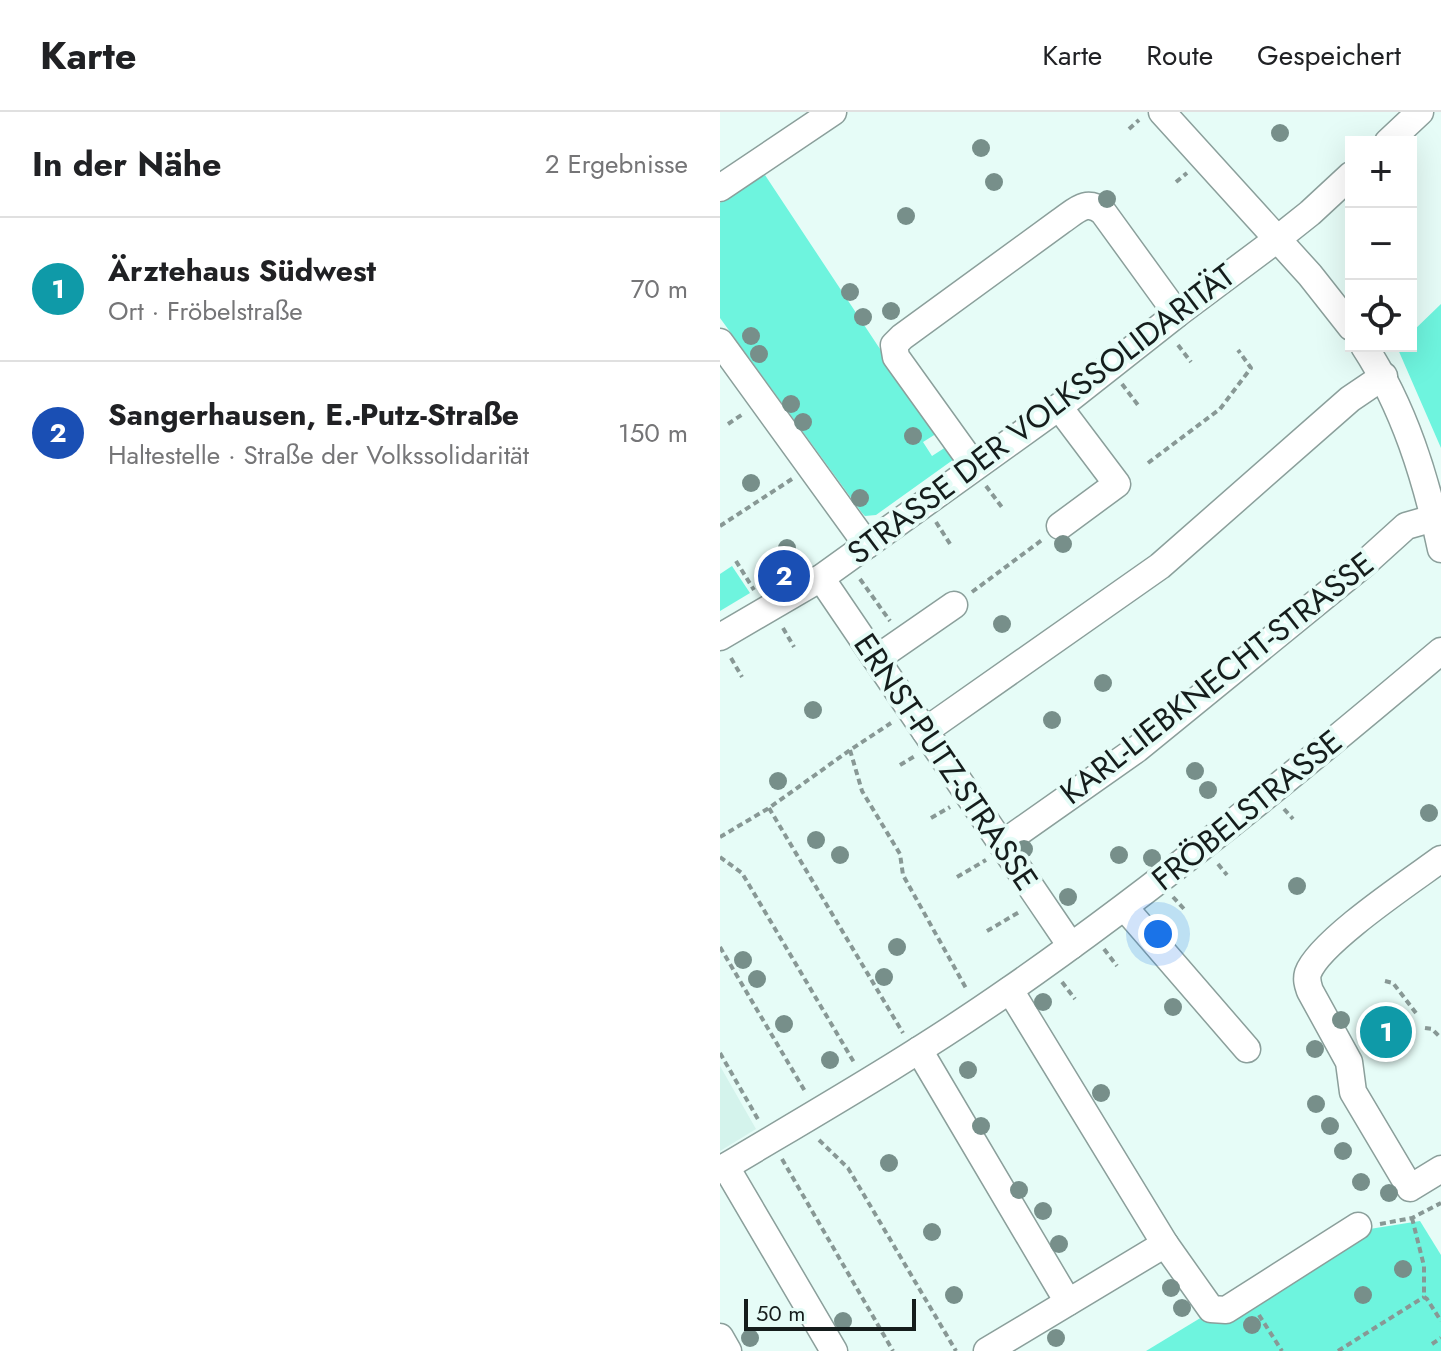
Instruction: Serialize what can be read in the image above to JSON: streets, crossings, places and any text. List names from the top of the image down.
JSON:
{
  "streets": {
    "street": [
      "STRASSE DER VOLKSSOLIDARITÄT",
      "KARL-LIEBKNECHT-STRASSE",
      "ERNST-PUTZ-STRASSE",
      "FRÖBELSTRASSE"
    ]
  },
  "crossings": [
    ["STRASSE DER VOLKSSOLIDARITÄT", "ERNST-PUTZ-STRASSE"],
    ["KARL-LIEBKNECHT-STRASSE", "ERNST-PUTZ-STRASSE"],
    ["ERNST-PUTZ-STRASSE", "FRÖBELSTRASSE"]
  ],
  "scale_bar": "50 m",
  "page": {
    "header": "Karte",
    "nav": ["Karte", "Route", "Gespeichert"],
    "heading": ["In der Nähe", "2 Ergebnisse"],
    "map_buttons": ["+", "−"],
    "list": [
      {
        "mark": "1",
        "name": "Ärztehaus Südwest",
        "note": "Ort · Fröbelstraße",
        "value": "70 m"
      },
      {
        "mark": "2",
        "name": "Sangerhausen, E.-Putz-Straße",
        "note": "Haltestelle · Straße der Volkssolidarität",
        "value": "150 m"
      }
    ],
    "pins": ["2", "1"],
    "scale": "50 m"
  }
}
